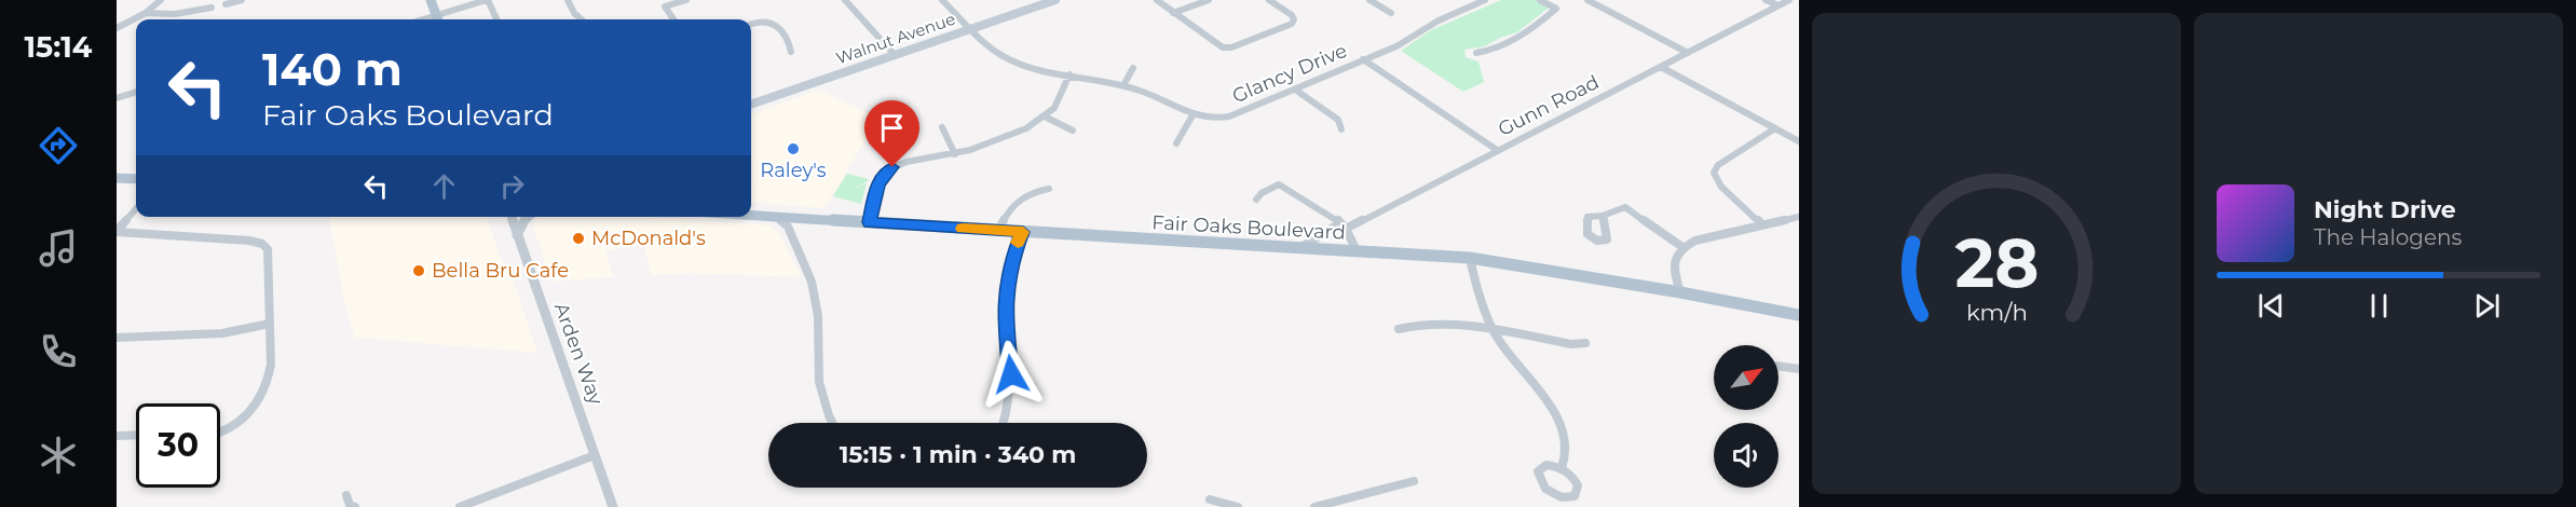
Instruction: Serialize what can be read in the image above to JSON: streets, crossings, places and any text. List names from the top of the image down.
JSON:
{
  "streets": {
    "main road": ["Walnut Avenue", "Fair Oaks Boulevard"],
    "street": ["Glancy Drive", "Gunn Road", "Arden Way"]
  },
  "crossings": [
    ["Walnut Avenue", "Glancy Drive"],
    ["Gunn Road", "Fair Oaks Boulevard"]
  ],
  "places": ["Raley's", "McDonald's", "Bella Bru Cafe"],
  "north": "top right",
  "page": {
    "tabs": "15:14",
    "turn": ["140 m", "Fair Oaks Boulevard"],
    "song": ["Night Drive", "The Halogens"],
    "limit": "30",
    "trip": "15:15 · 1 min · 340 m",
    "gauge": ["28", "km/h"]
  }
}
